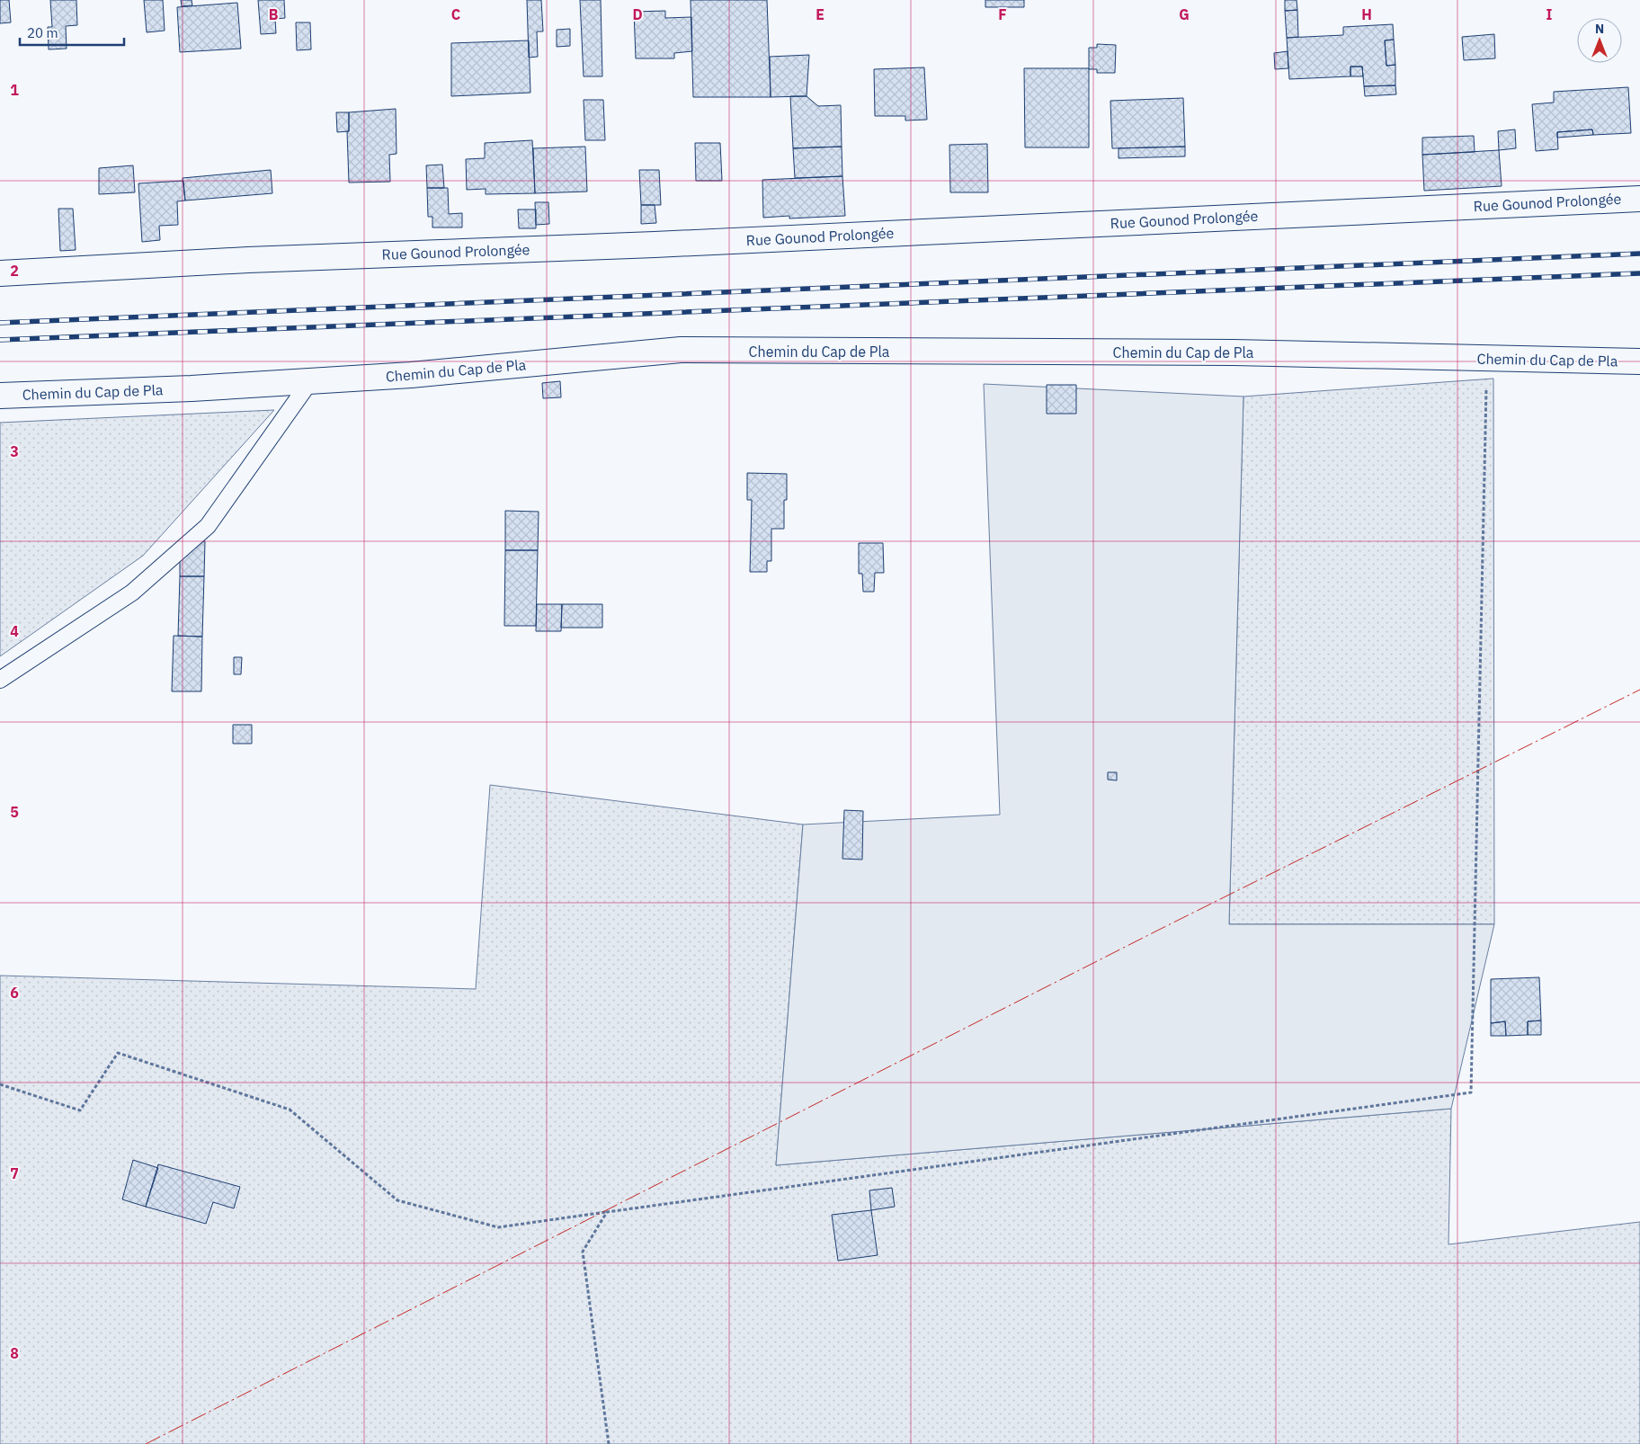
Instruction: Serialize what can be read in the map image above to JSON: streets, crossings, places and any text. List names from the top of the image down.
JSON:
{
  "streets": {
    "street": ["Rue Gounod Prolongée", "Chemin du Cap de Pla"]
  },
  "scale_bar": "20 m",
  "north": "top",
  "grid": {
    "columns": [
      "B",
      "C",
      "D",
      "E",
      "F",
      "G",
      "H",
      "I"
    ],
    "rows": [
      "1",
      "2",
      "3",
      "4",
      "5",
      "6",
      "7",
      "8"
    ]
  }
}
